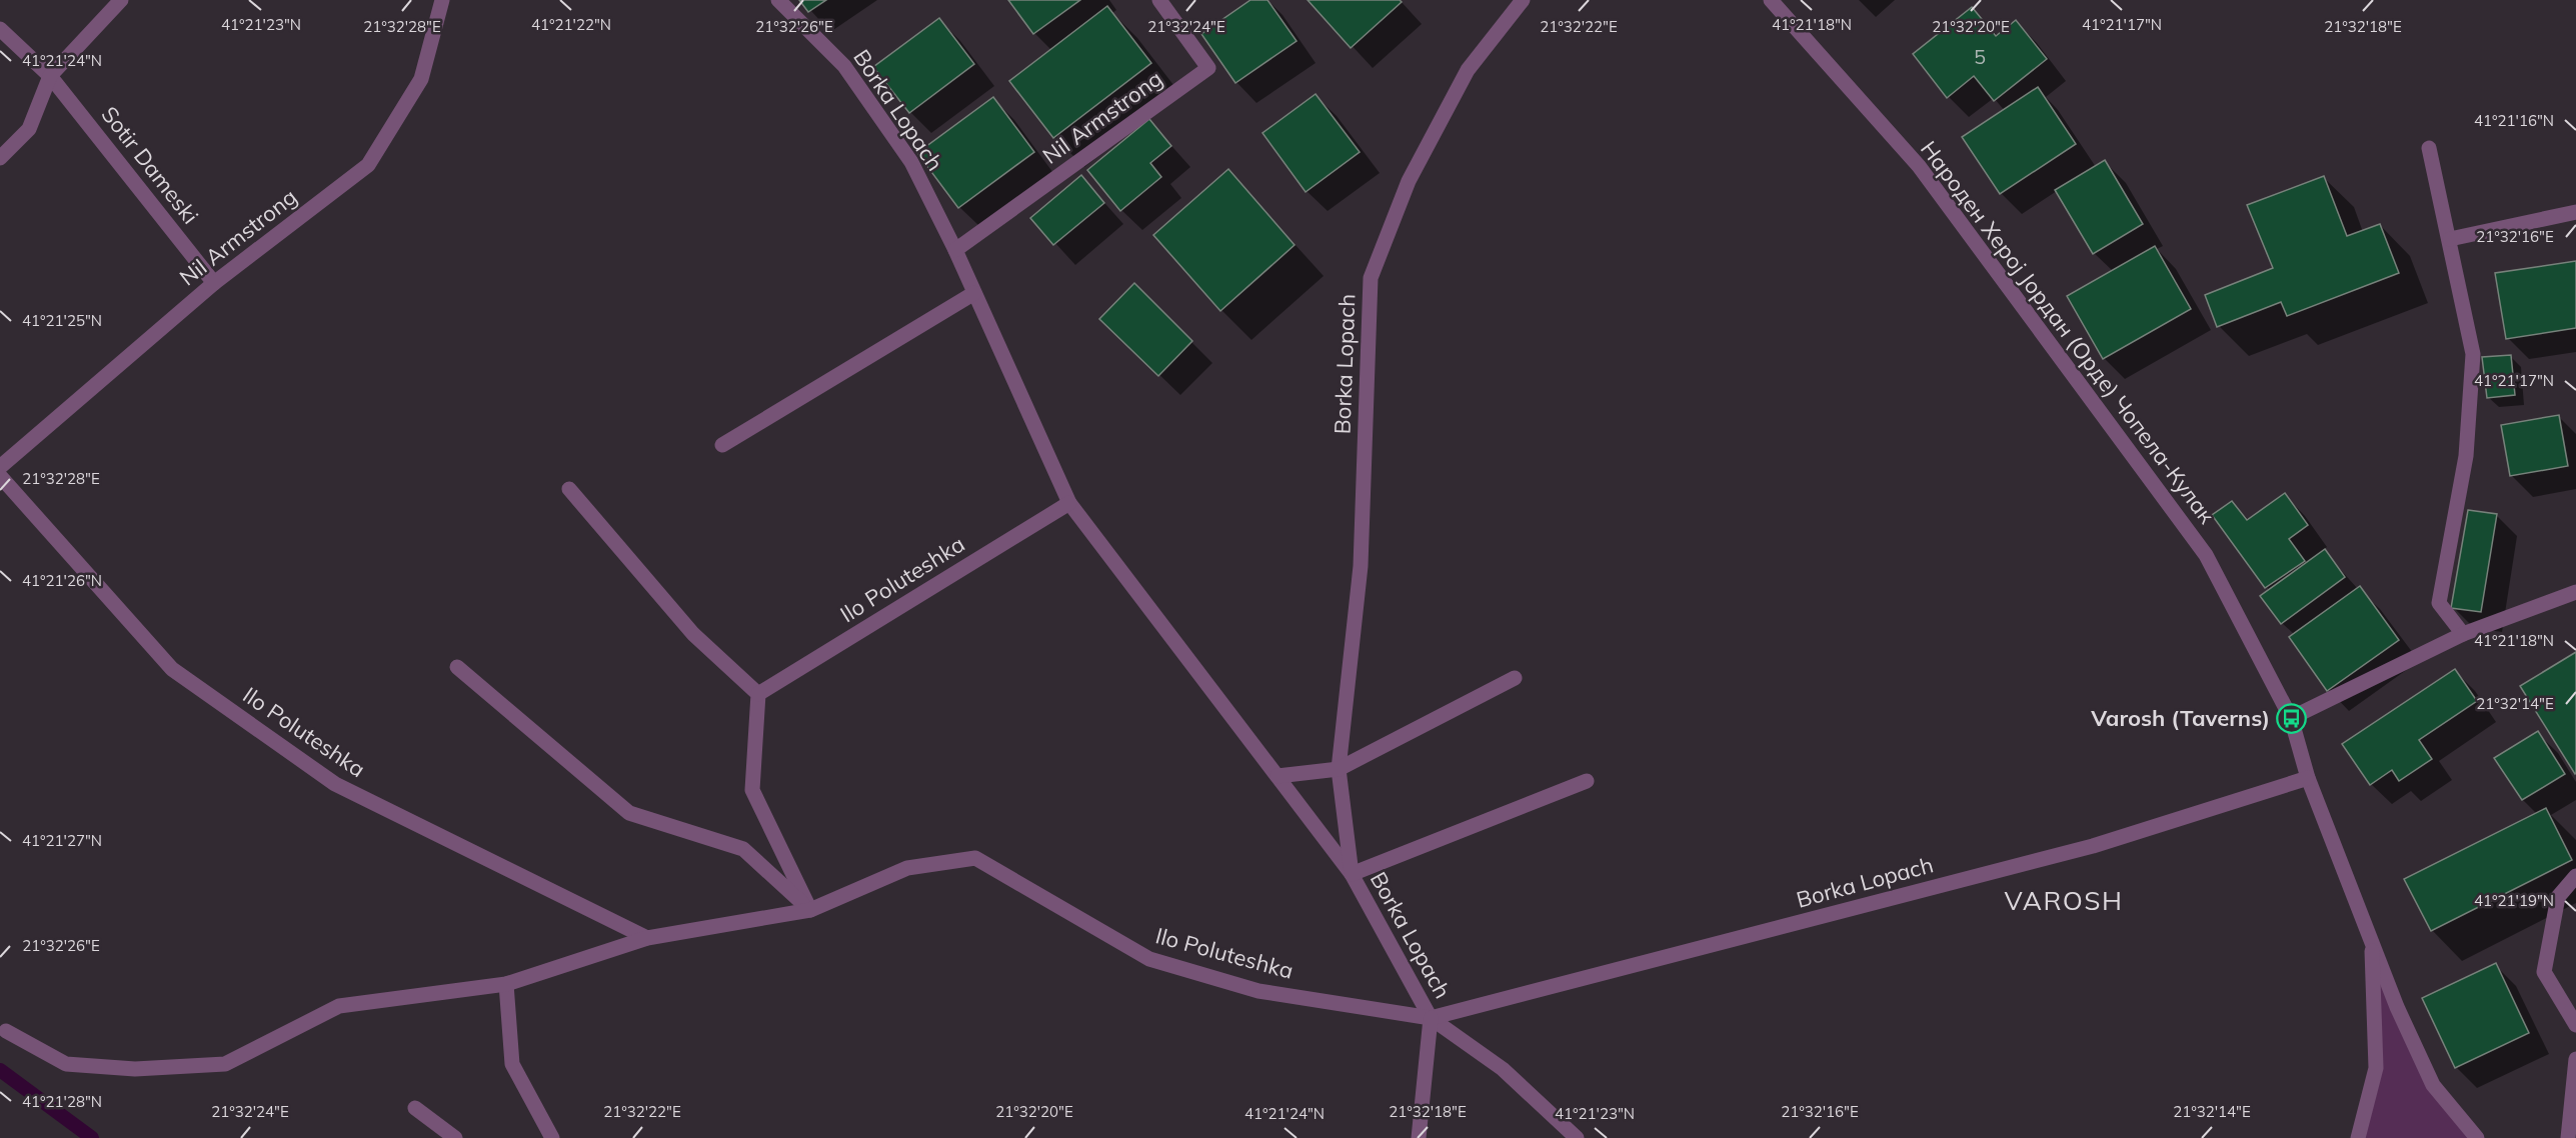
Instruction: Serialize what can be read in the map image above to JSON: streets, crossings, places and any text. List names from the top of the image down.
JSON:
{
  "streets": {
    "street": [
      "Borka Lopach",
      "Nil Armstrong",
      "Sotir Dameski",
      "Народен Херој Јордан (Орде) Чопела-Кулак",
      "Ilo Poluteshka"
    ]
  },
  "crossings": [
    ["Borka Lopach", "Nil Armstrong"],
    ["Borka Lopach", "Народен Херој Јордан (Орде) Чопела-Кулак"],
    ["Borka Lopach", "Ilo Poluteshka"],
    ["Nil Armstrong", "Sotir Dameski"]
  ],
  "districts": ["VAROSH"],
  "places": {
    "bus stop": ["Varosh (Taverns)"]
  },
  "house_numbers": ["5"],
  "coordinates": [
    "41°21'23\"N",
    "41°21'22\"N",
    "41°21'18\"N",
    "41°21'17\"N",
    "21°32'28\"E",
    "21°32'26\"E",
    "21°32'24\"E",
    "21°32'22\"E",
    "21°32'20\"E",
    "21°32'18\"E",
    "41°21'24\"N",
    "41°21'16\"N",
    "21°32'16\"E",
    "41°21'25\"N",
    "41°21'26\"N",
    "21°32'14\"E",
    "41°21'27\"N",
    "41°21'19\"N",
    "41°21'28\"N"
  ]
}
